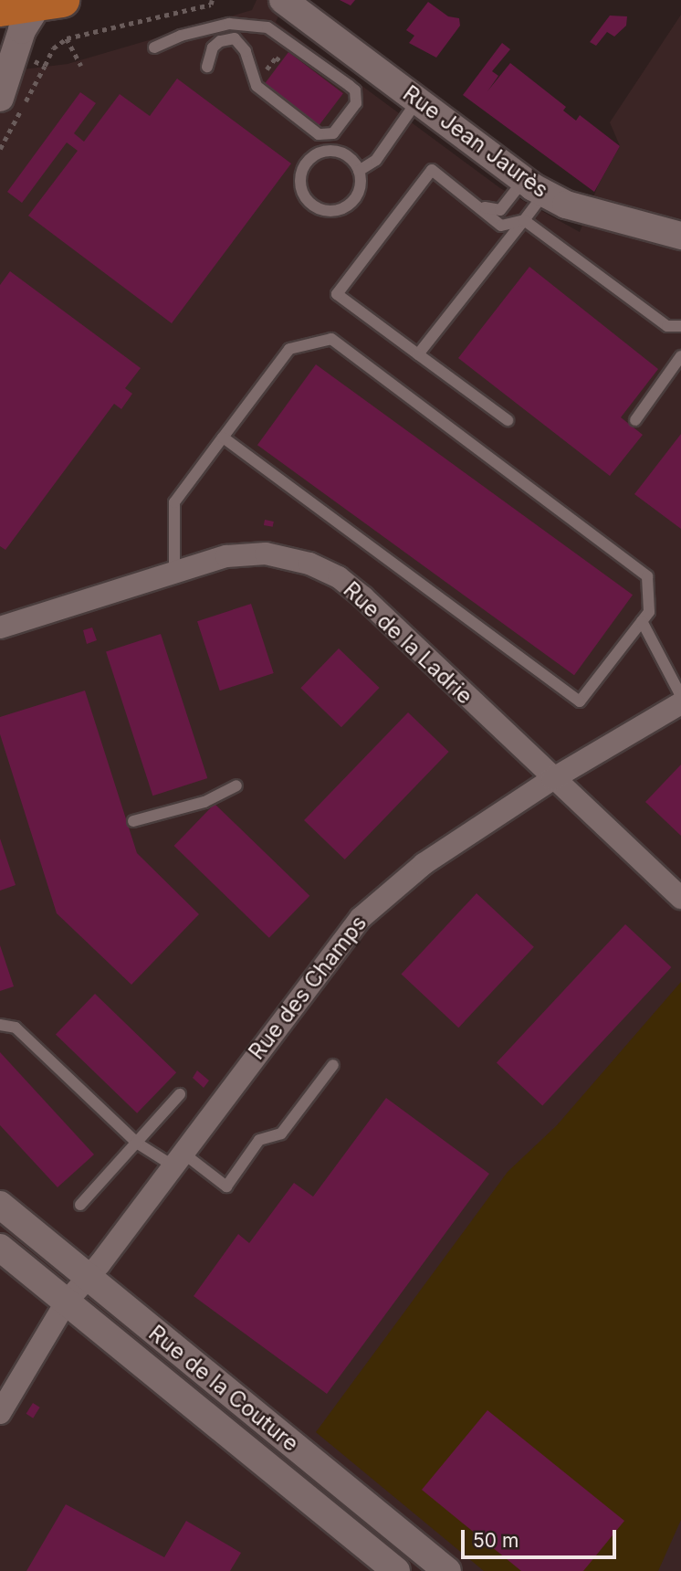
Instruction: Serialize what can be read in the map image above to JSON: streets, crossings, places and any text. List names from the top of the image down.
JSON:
{
  "streets": {
    "street": [
      "Rue Jean Jaurès",
      "Rue de la Ladrie",
      "Rue des Champs",
      "Rue de la Couture"
    ]
  },
  "crossings": [
    ["Rue de la Ladrie", "Rue des Champs"],
    ["Rue des Champs", "Rue de la Couture"]
  ],
  "scale_bar": "50 m"
}
